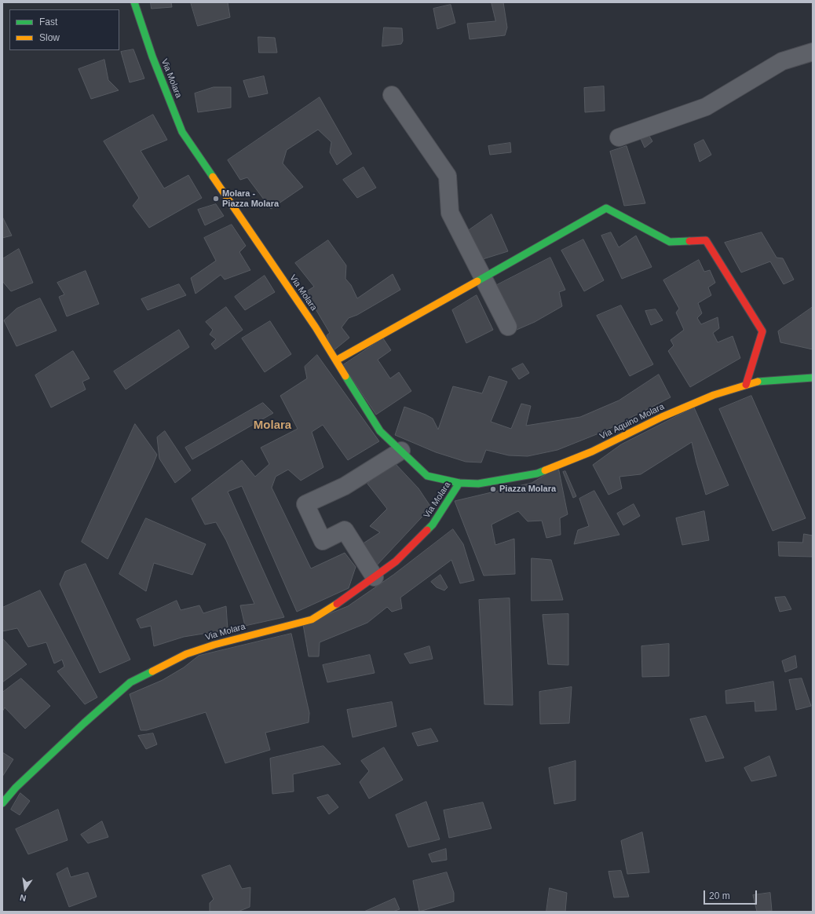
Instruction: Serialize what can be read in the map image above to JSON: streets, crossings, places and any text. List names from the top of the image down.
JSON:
{
  "streets": {
    "street": ["Via Molara", "Via Aquino Molara"]
  },
  "crossings": [
    ["Via Molara", "Via Aquino Molara"]
  ],
  "districts": ["Molara"],
  "places": ["Molara - Piazza Molara", "Piazza Molara"],
  "legend": ["Fast", "Slow"],
  "scale_bar": "20 m",
  "north": "bottom"
}
